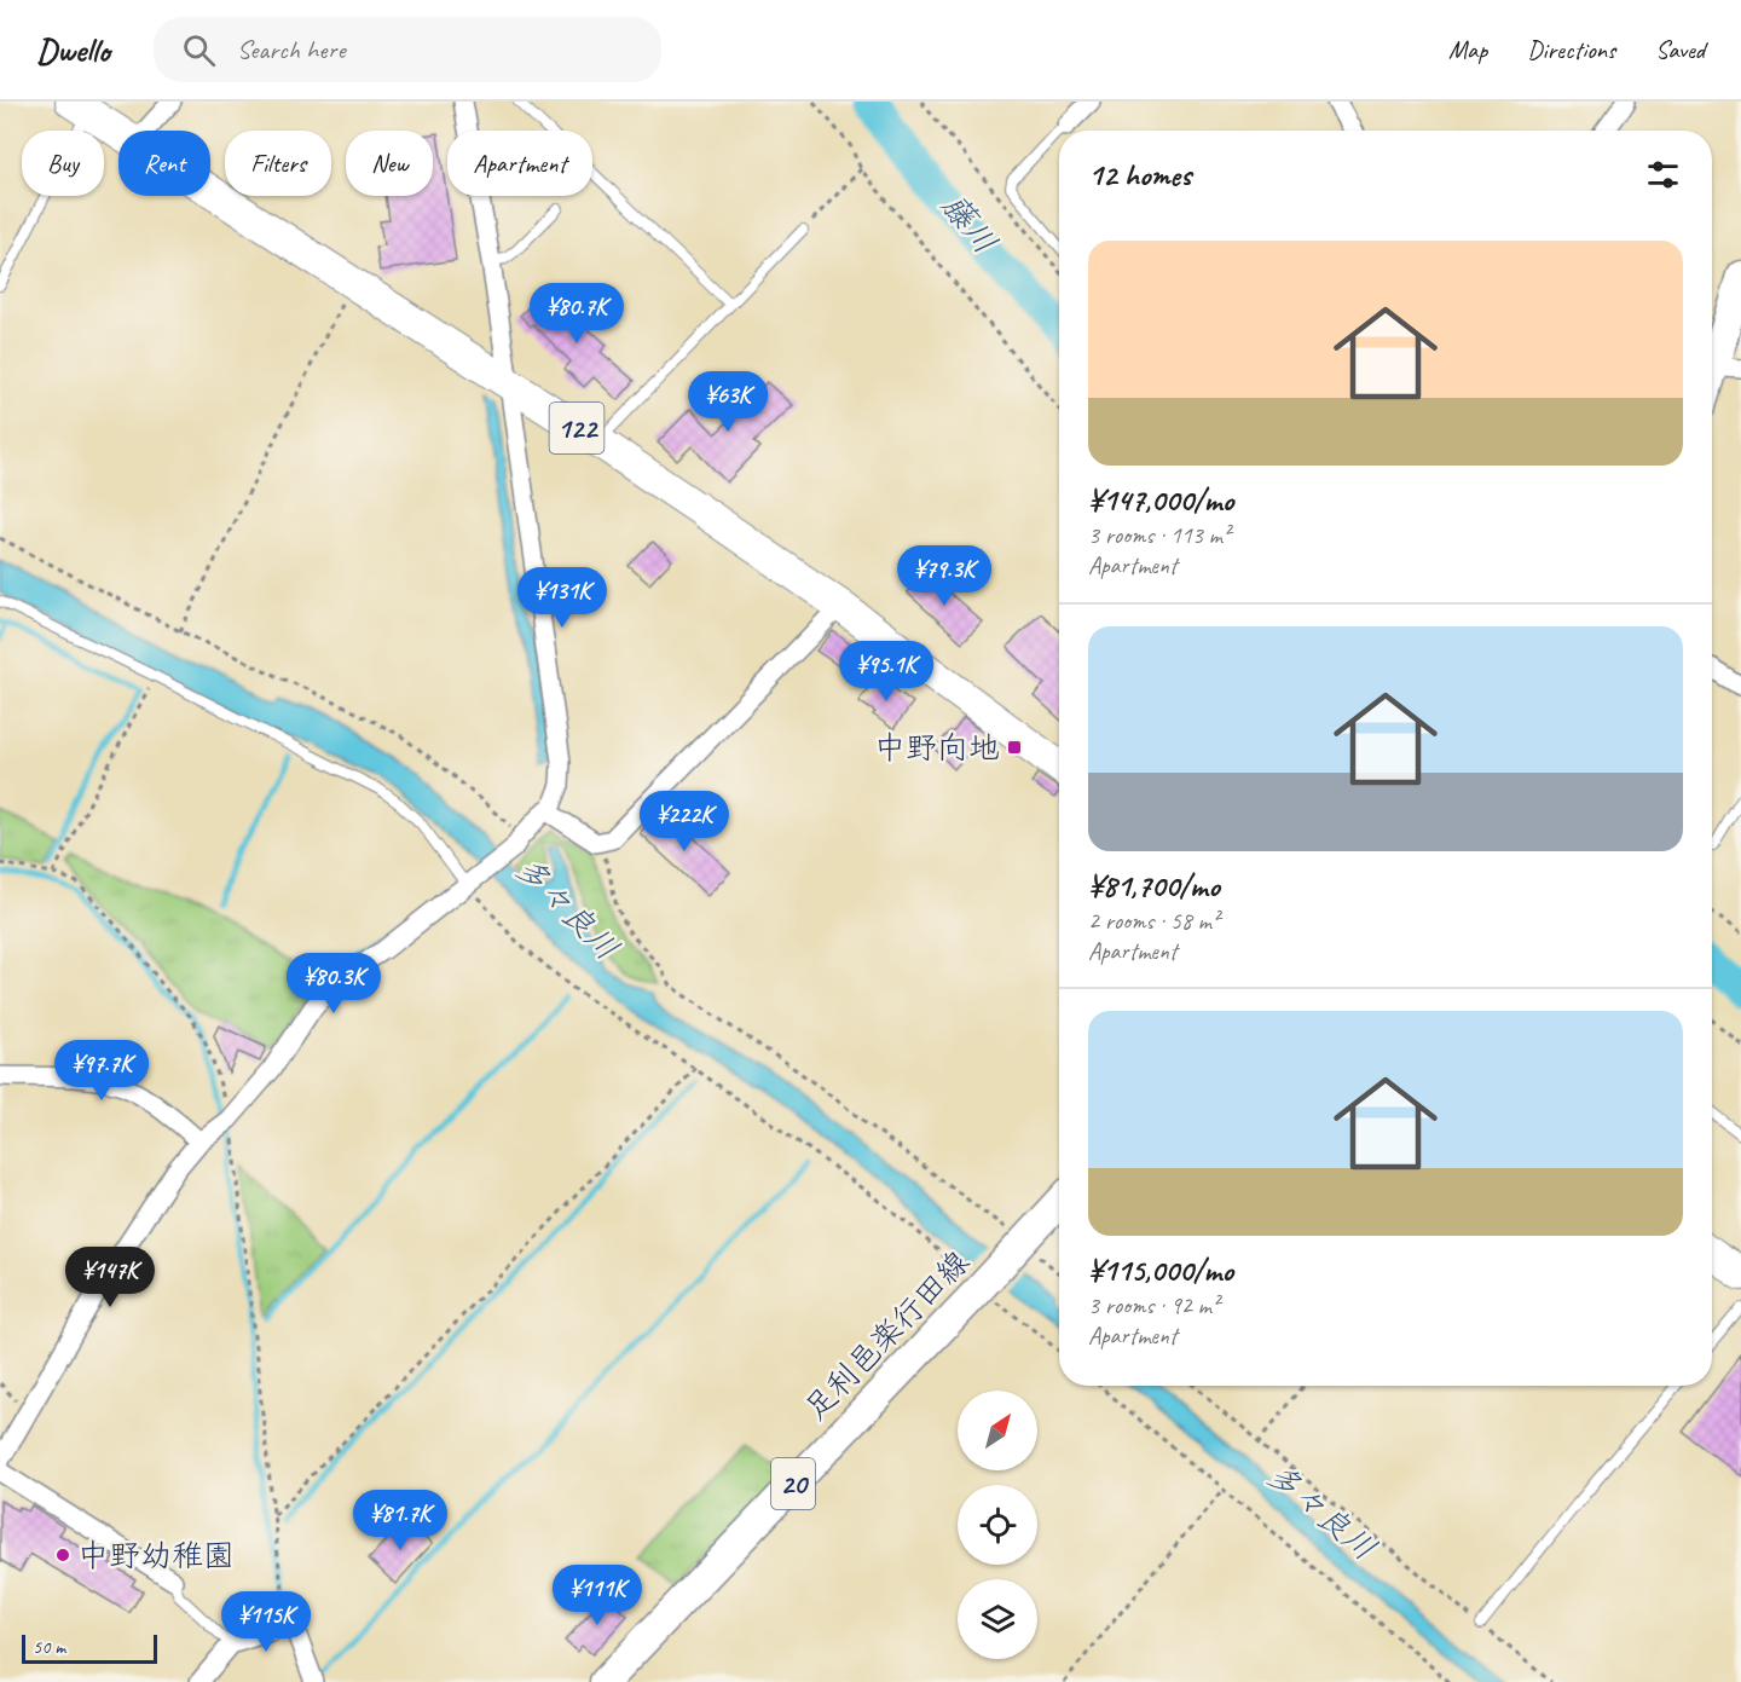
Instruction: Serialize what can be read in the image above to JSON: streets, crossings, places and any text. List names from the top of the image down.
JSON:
{
  "streets": {
    "highway": ["122"],
    "main road": ["足利邑楽行田線", "20"]
  },
  "water": ["藤川", "多々良川"],
  "places": {
    "transit": ["中野向地"],
    "other": ["中野幼稚園"]
  },
  "scale_bar": "50 m",
  "north": "top right",
  "page": {
    "header": "Dwello",
    "search": "Search here",
    "nav": ["Map", "Directions", "Saved"],
    "chip": [
      "Buy",
      "Rent",
      "Filters",
      "New",
      "Apartment"
    ],
    "heading": "12 homes",
    "list": [
      {
        "name": "¥147,000/mo",
        "note": "3 rooms · 113 m² · Apartment"
      },
      {
        "name": "¥81,700/mo",
        "note": "2 rooms · 58 m² · Apartment"
      },
      {
        "name": "¥115,000/mo",
        "note": "3 rooms · 92 m² · Apartment"
      }
    ],
    "price": [
      "¥80.7K",
      "¥63K",
      "¥79.3K",
      "¥131K",
      "¥95.1K",
      "¥222K",
      "¥80.3K",
      "¥97.7K",
      "¥147K",
      "¥81.7K",
      "¥111K",
      "¥115K"
    ],
    "scale": "50 m"
  }
}
